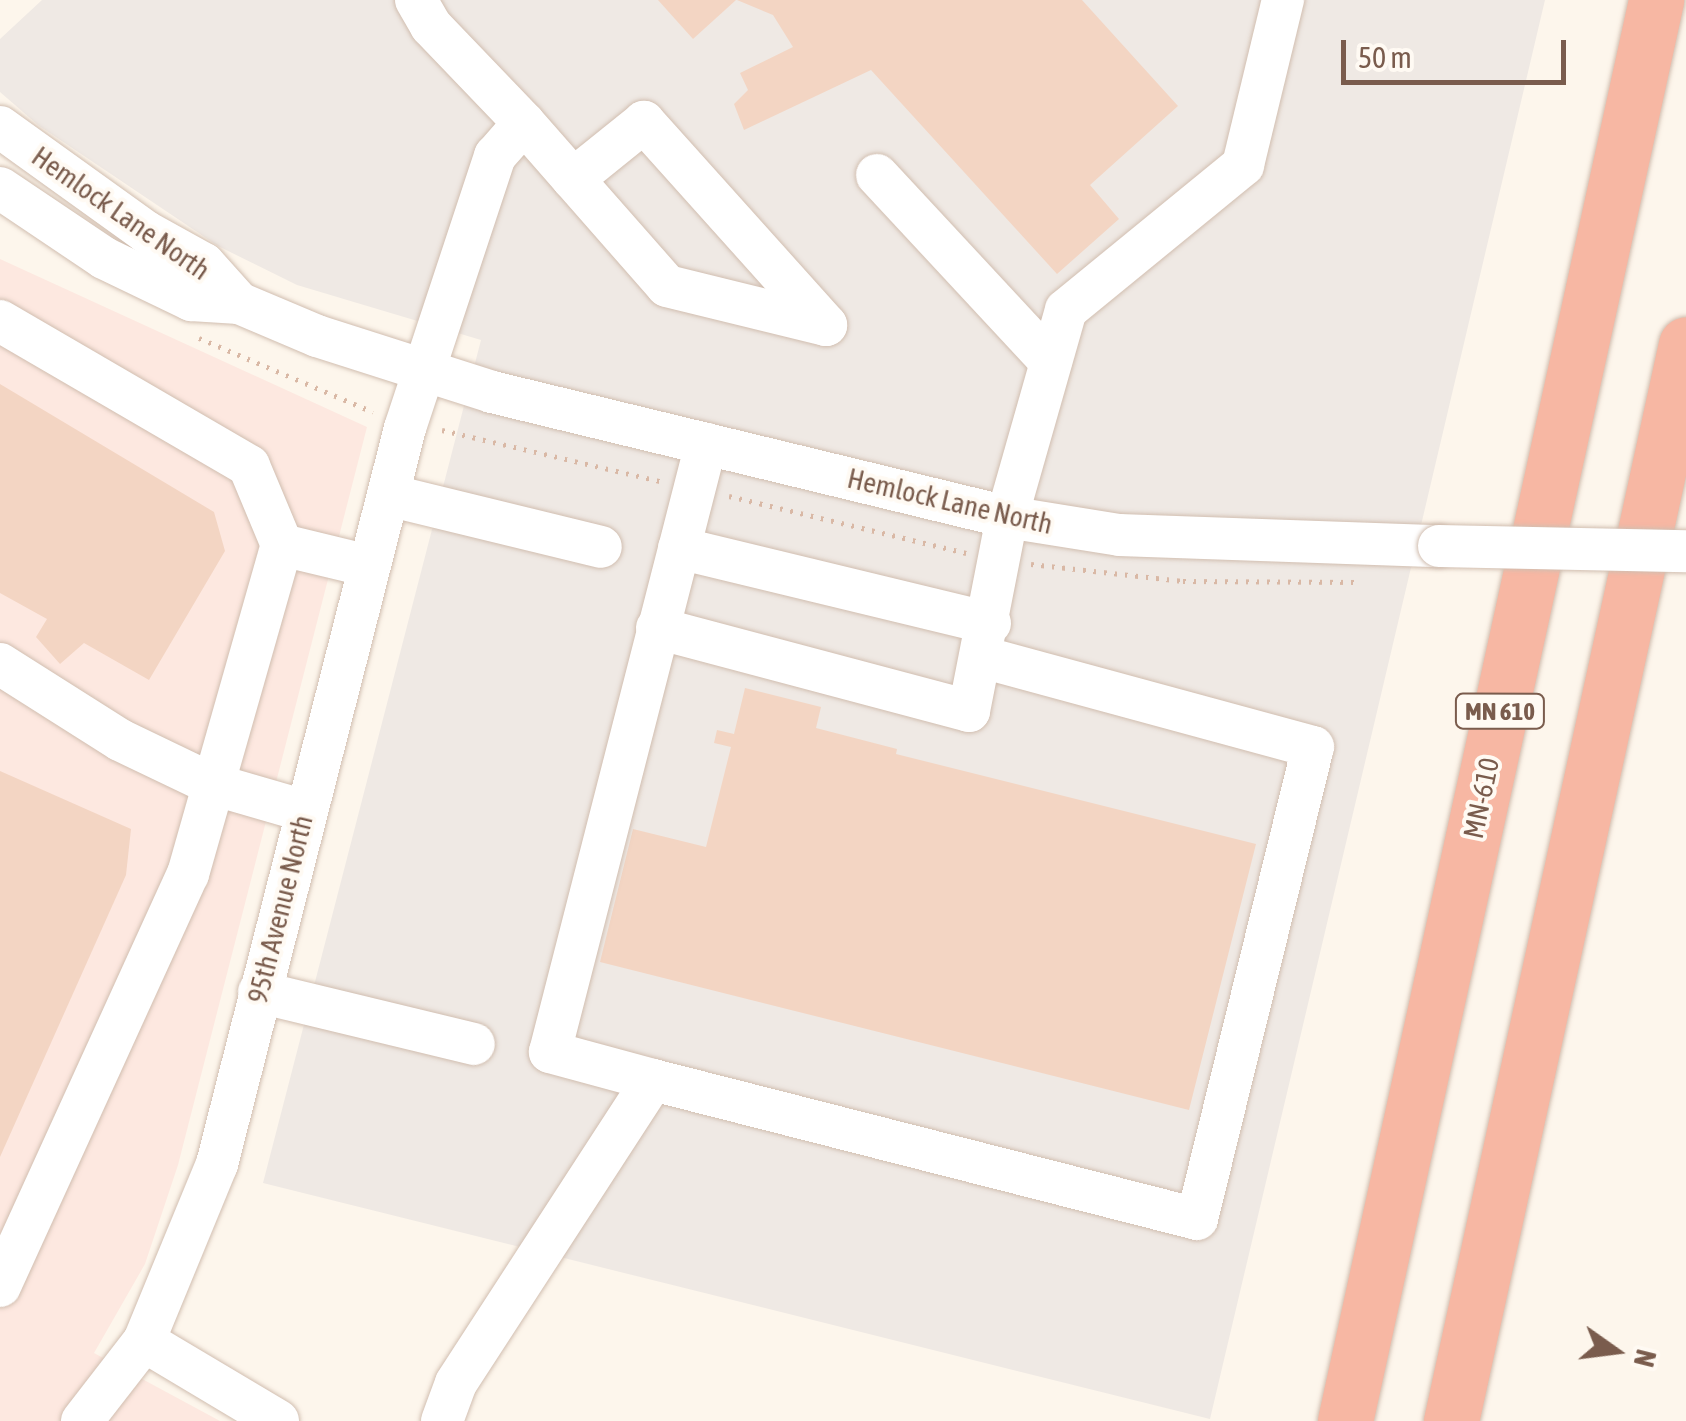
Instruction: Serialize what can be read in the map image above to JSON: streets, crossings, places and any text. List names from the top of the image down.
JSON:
{
  "streets": {
    "highway": ["MN 610", "MN-610"],
    "street": ["Hemlock Lane North", "95th Avenue North"]
  },
  "crossings": [
    ["Hemlock Lane North", "95th Avenue North"]
  ],
  "scale_bar": "50 m",
  "north": "right"
}
